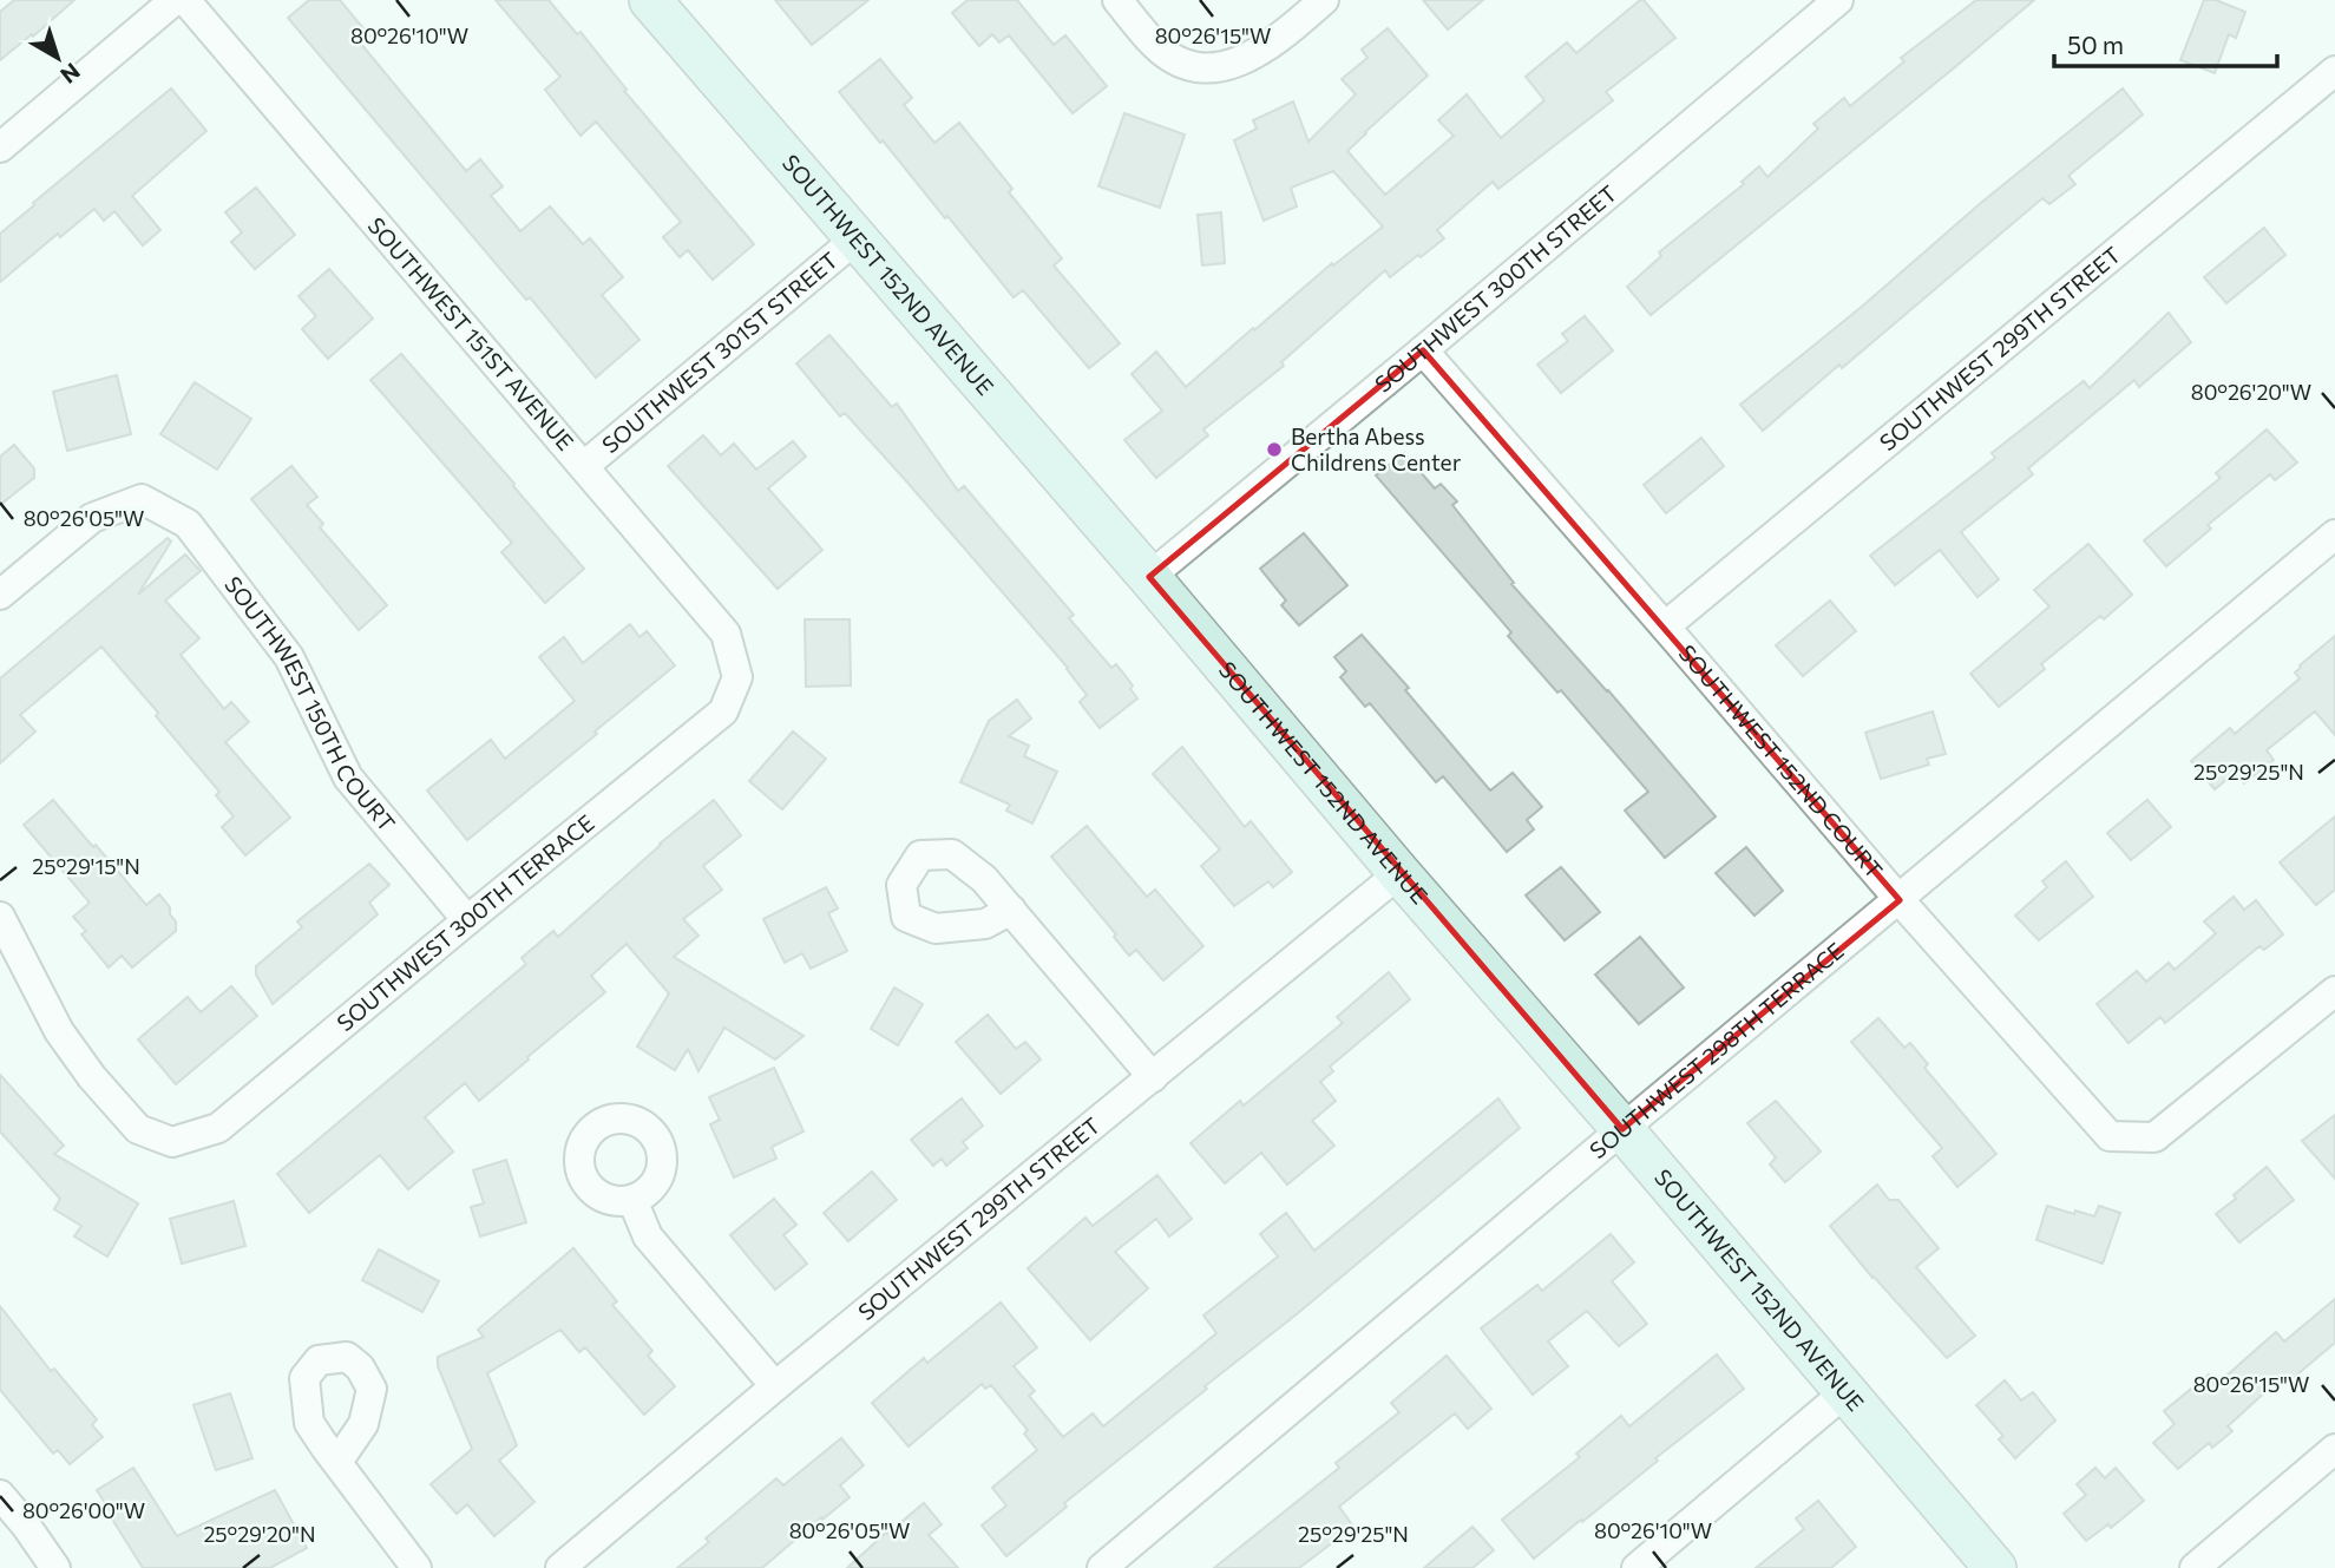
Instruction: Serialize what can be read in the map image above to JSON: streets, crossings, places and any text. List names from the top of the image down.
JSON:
{
  "streets": {
    "street": [
      "SOUTHWEST 152ND AVENUE",
      "SOUTHWEST 300TH STREET",
      "SOUTHWEST 151ST AVENUE",
      "SOUTHWEST 299TH STREET",
      "SOUTHWEST 301ST STREET",
      "SOUTHWEST 150TH COURT",
      "SOUTHWEST 152ND COURT",
      "SOUTHWEST 300TH TERRACE",
      "SOUTHWEST 298TH TERRACE"
    ]
  },
  "crossings": [
    ["SOUTHWEST 152ND AVENUE", "SOUTHWEST 300TH STREET"],
    ["SOUTHWEST 152ND AVENUE", "SOUTHWEST 299TH STREET"],
    ["SOUTHWEST 152ND AVENUE", "SOUTHWEST 301ST STREET"],
    ["SOUTHWEST 152ND AVENUE", "SOUTHWEST 298TH TERRACE"],
    ["SOUTHWEST 300TH STREET", "SOUTHWEST 152ND COURT"],
    ["SOUTHWEST 151ST AVENUE", "SOUTHWEST 301ST STREET"],
    ["SOUTHWEST 151ST AVENUE", "SOUTHWEST 300TH TERRACE"],
    ["SOUTHWEST 299TH STREET", "SOUTHWEST 152ND COURT"],
    ["SOUTHWEST 150TH COURT", "SOUTHWEST 300TH TERRACE"],
    ["SOUTHWEST 152ND COURT", "SOUTHWEST 298TH TERRACE"]
  ],
  "places": ["Bertha Abess Childrens Center"],
  "scale_bar": "50 m",
  "north": "bottom right",
  "coordinates": [
    "80°26'10\"W",
    "80°26'15\"W",
    "80°26'20\"W",
    "80°26'05\"W",
    "25°29'25\"N",
    "25°29'15\"N",
    "80°26'00\"W",
    "25°29'20\"N"
  ]
}
